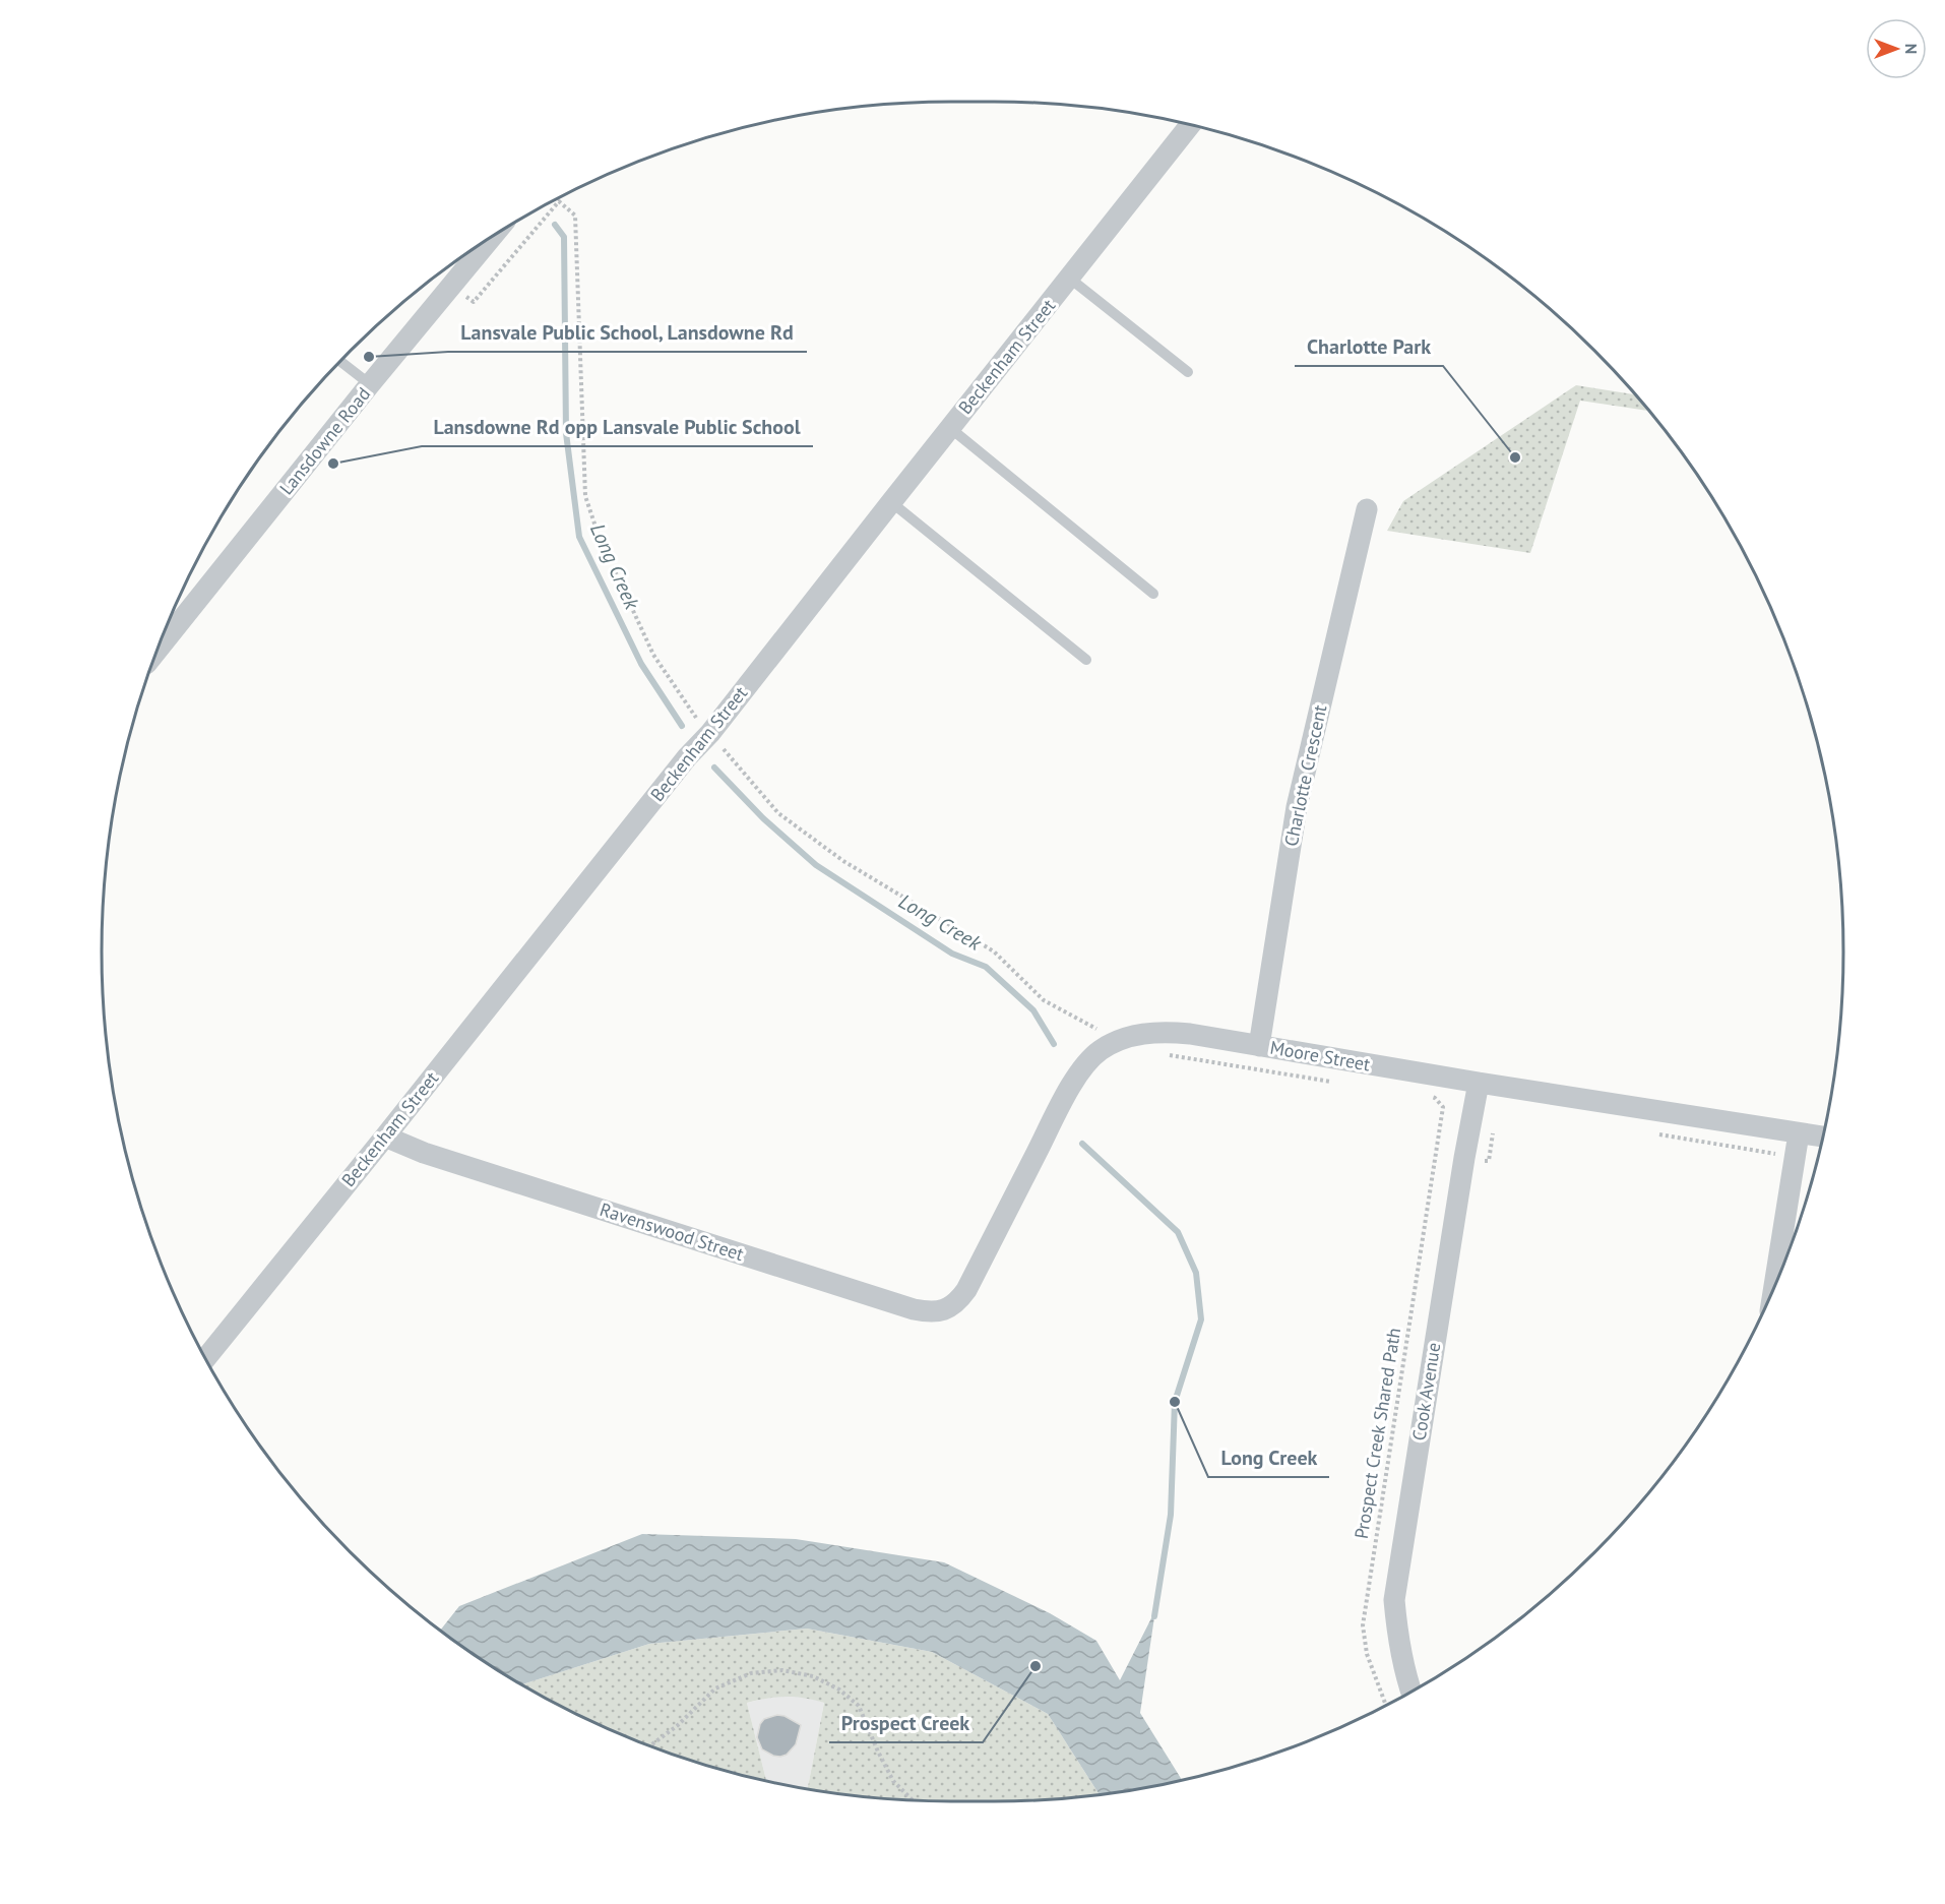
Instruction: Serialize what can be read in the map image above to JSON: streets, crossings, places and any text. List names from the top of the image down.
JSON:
{
  "streets": {
    "street": [
      "Beckenham Street",
      "Lansdowne Road",
      "Charlotte Crescent",
      "Moore Street",
      "Ravenswood Street",
      "Cook Avenue"
    ],
    "path": ["Prospect Creek Shared Path"]
  },
  "crossings": [
    ["Beckenham Street", "Ravenswood Street"],
    ["Charlotte Crescent", "Moore Street"],
    ["Moore Street", "Ravenswood Street"],
    ["Moore Street", "Cook Avenue"]
  ],
  "water": ["Long Creek"],
  "places": [
    "Lansvale Public School, Lansdowne Rd",
    "Charlotte Park",
    "Lansdowne Rd opp Lansvale Public School",
    "Long Creek",
    "Prospect Creek"
  ],
  "north": "right"
}
